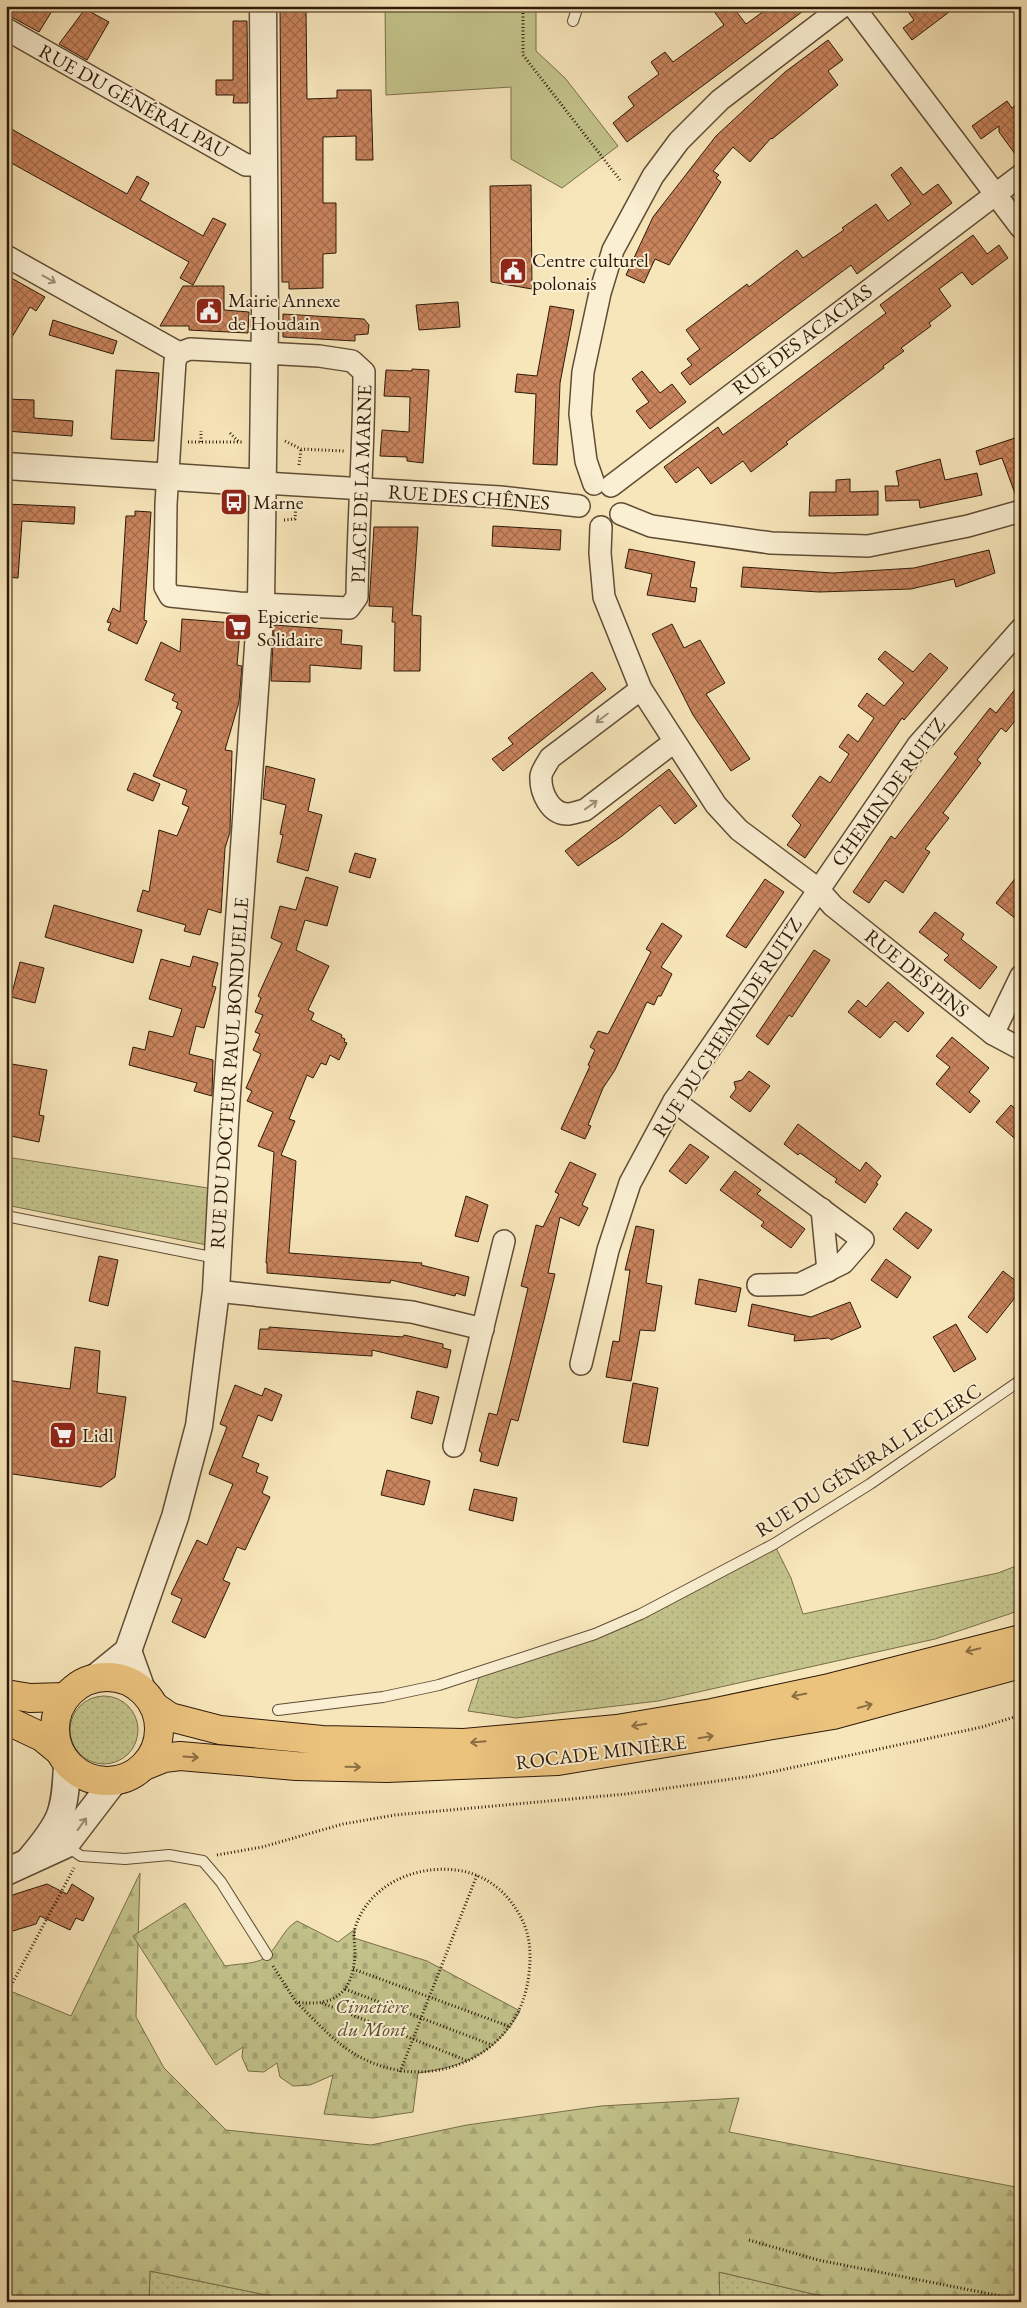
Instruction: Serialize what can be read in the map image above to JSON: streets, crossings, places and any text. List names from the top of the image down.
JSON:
{
  "streets": {
    "highway": ["ROCADE MINIÈRE"],
    "street": [
      "RUE DU GÉNÉRAL PAU",
      "RUE DES ACACIAS",
      "PLACE DE LA MARNE",
      "RUE DES CHÊNES",
      "CHEMIN DE RUITZ",
      "RUE DES PINS",
      "RUE DU CHEMIN DE RUITZ",
      "RUE DU DOCTEUR PAUL BONDUELLE"
    ],
    "lane": ["RUE DU GÉNÉRAL LECLERC"]
  },
  "crossings": [
    ["RUE DU GÉNÉRAL PAU", "RUE DU DOCTEUR PAUL BONDUELLE"],
    ["RUE DES ACACIAS", "RUE DES CHÊNES"],
    ["RUE DES ACACIAS", "RUE DES PINS"],
    ["PLACE DE LA MARNE", "RUE DES CHÊNES"],
    ["PLACE DE LA MARNE", "RUE DU DOCTEUR PAUL BONDUELLE"],
    ["RUE DES CHÊNES", "RUE DES PINS"],
    ["RUE DES CHÊNES", "RUE DU DOCTEUR PAUL BONDUELLE"],
    ["CHEMIN DE RUITZ", "RUE DES PINS"],
    ["CHEMIN DE RUITZ", "RUE DU CHEMIN DE RUITZ"],
    ["RUE DES PINS", "RUE DU CHEMIN DE RUITZ"]
  ],
  "parks": ["Cimetière du Mont"],
  "places": {
    "public building": ["Centre culturel polonais", "Mairie Annexe de Houdain"],
    "bus stop": ["Marne"],
    "supermarket": ["Epicerie Solidaire", "Lidl"]
  }
}
